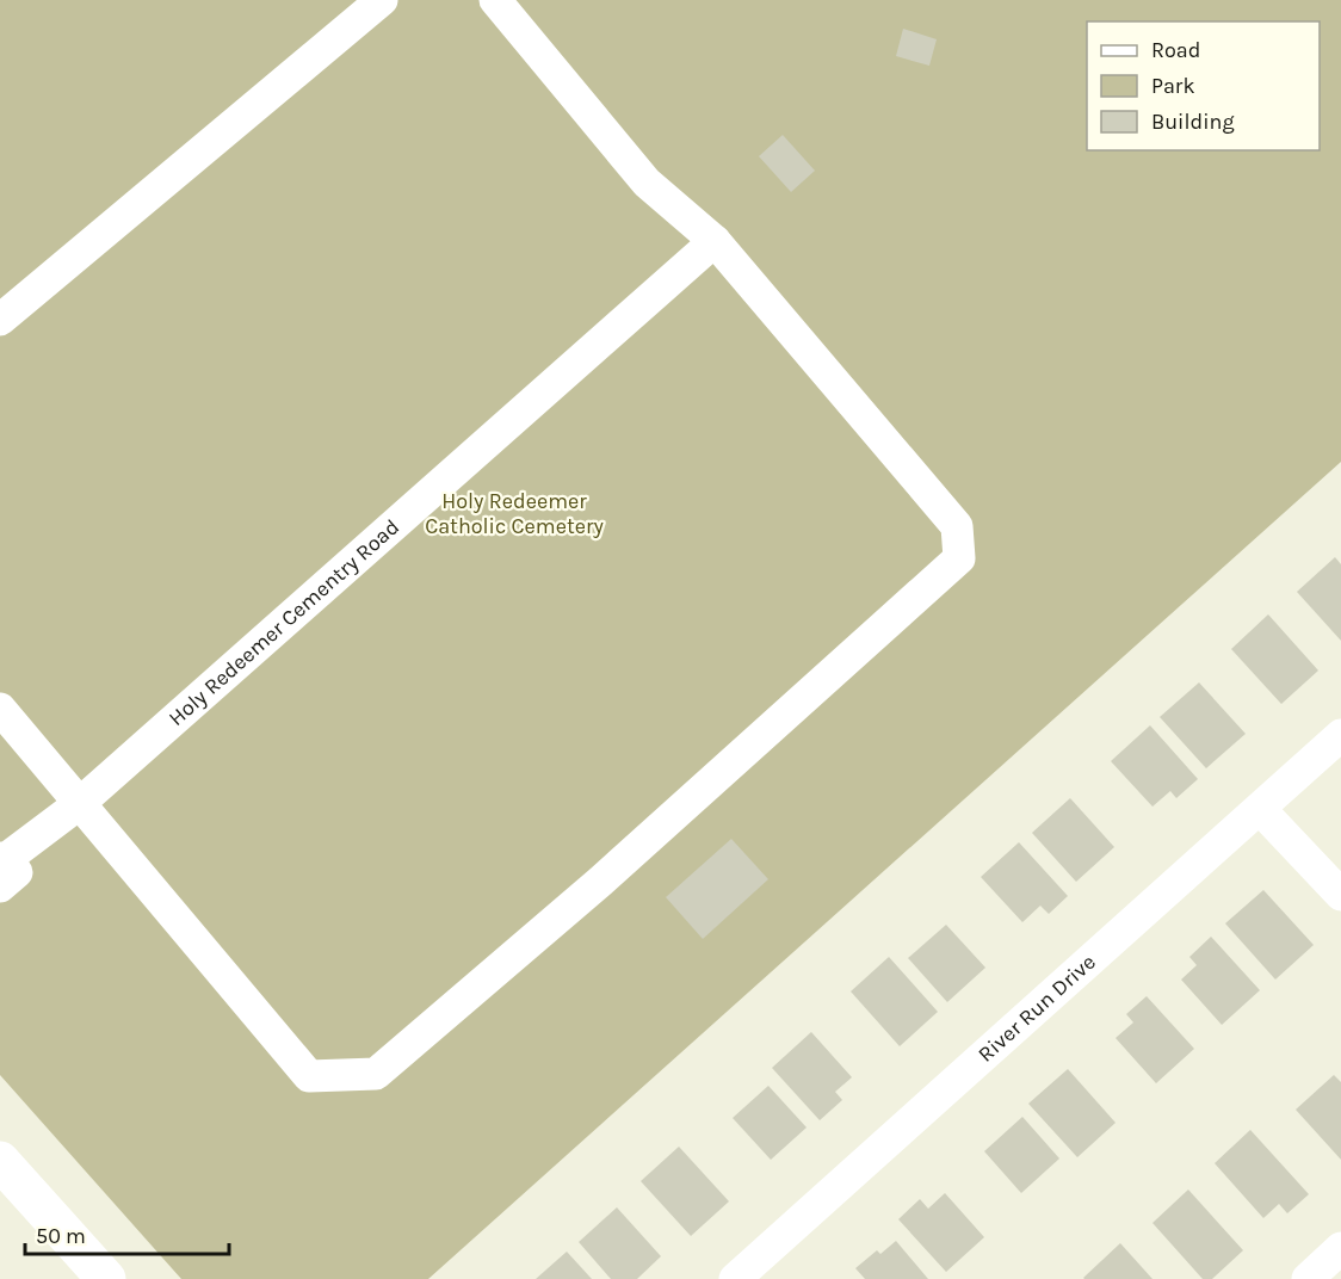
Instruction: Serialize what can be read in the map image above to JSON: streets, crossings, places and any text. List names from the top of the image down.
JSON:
{
  "streets": {
    "street": ["Holy Redeemer Cementry Road", "River Run Drive"]
  },
  "parks": ["Holy Redeemer Catholic Cemetery"],
  "legend": ["Road", "Park", "Building"],
  "scale_bar": "50 m"
}
